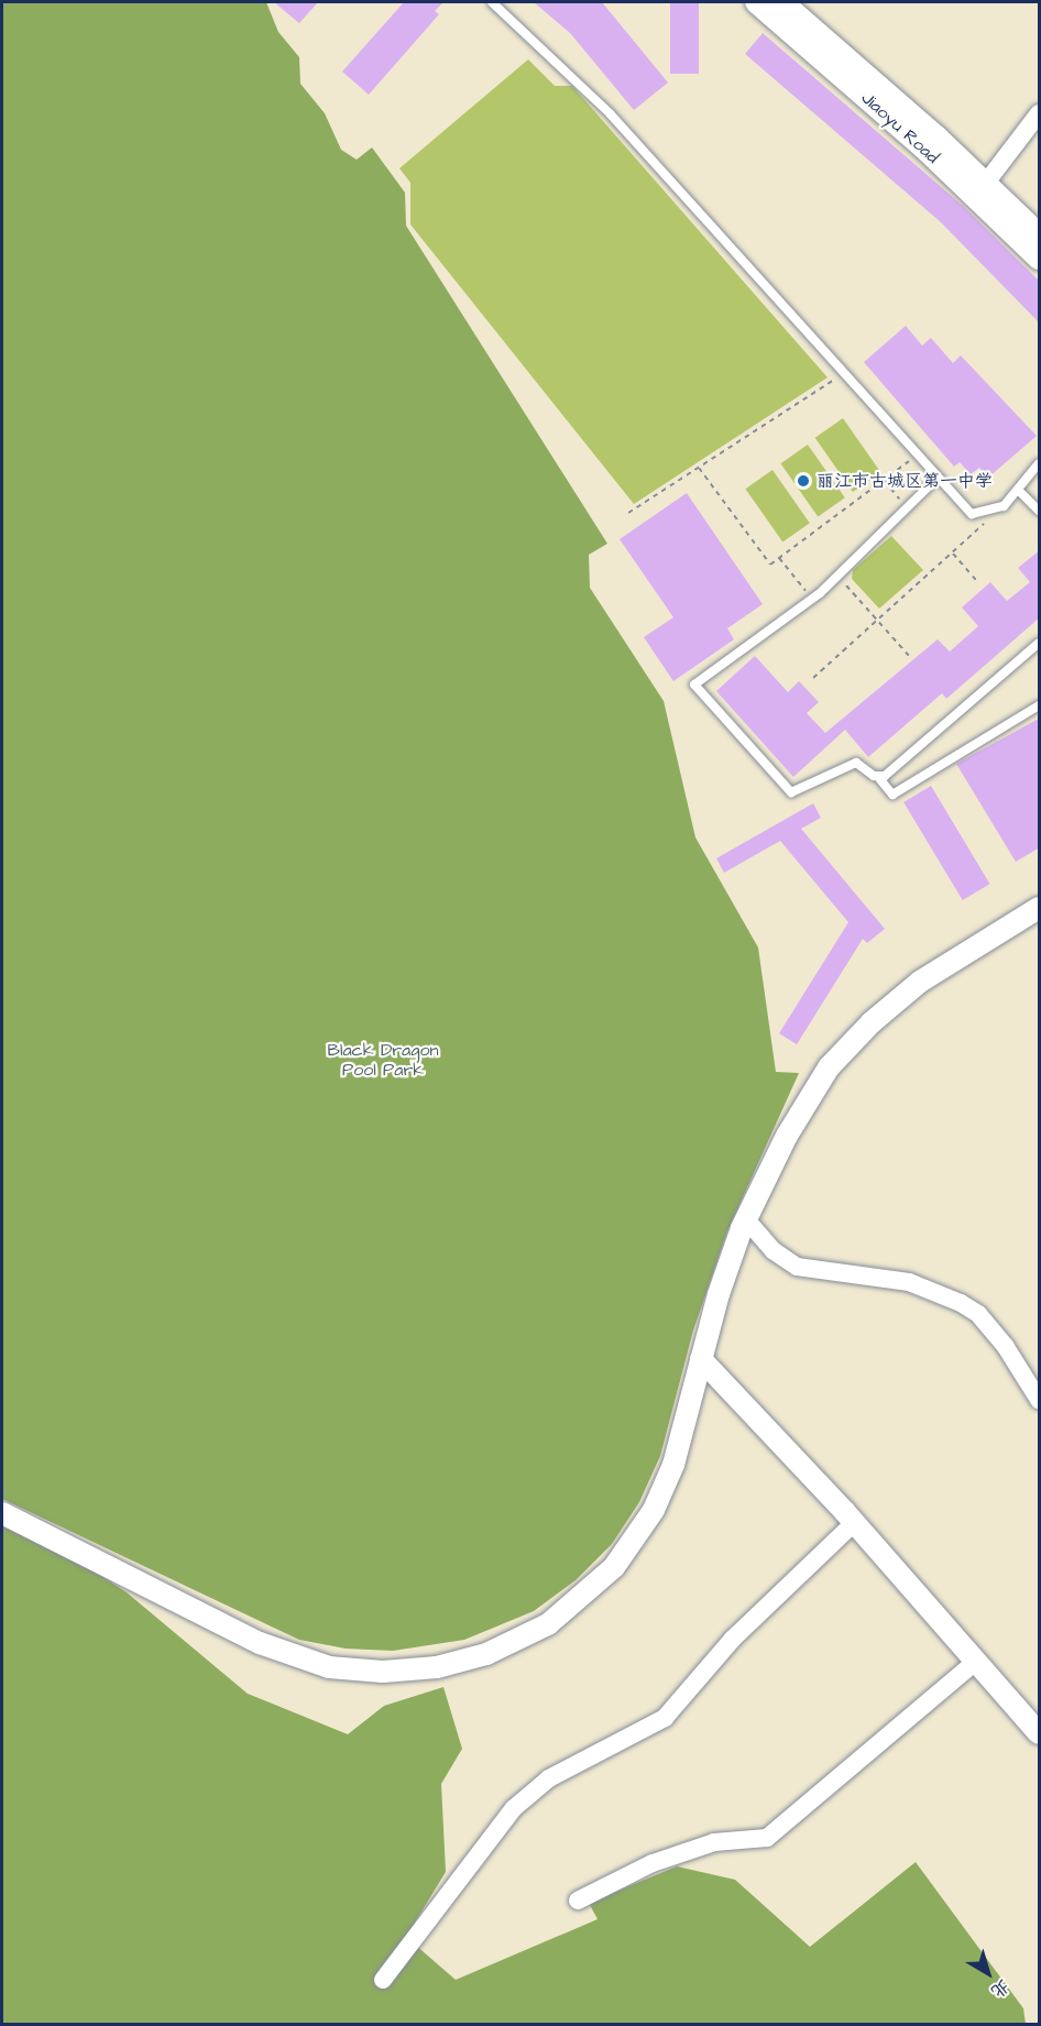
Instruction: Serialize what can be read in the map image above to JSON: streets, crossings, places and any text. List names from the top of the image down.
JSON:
{
  "streets": {
    "street": ["Jiaoyu Road"]
  },
  "parks": ["Black Dragon Pool Park"],
  "places": ["丽江市古城区第一中学"],
  "north": "bottom right"
}
